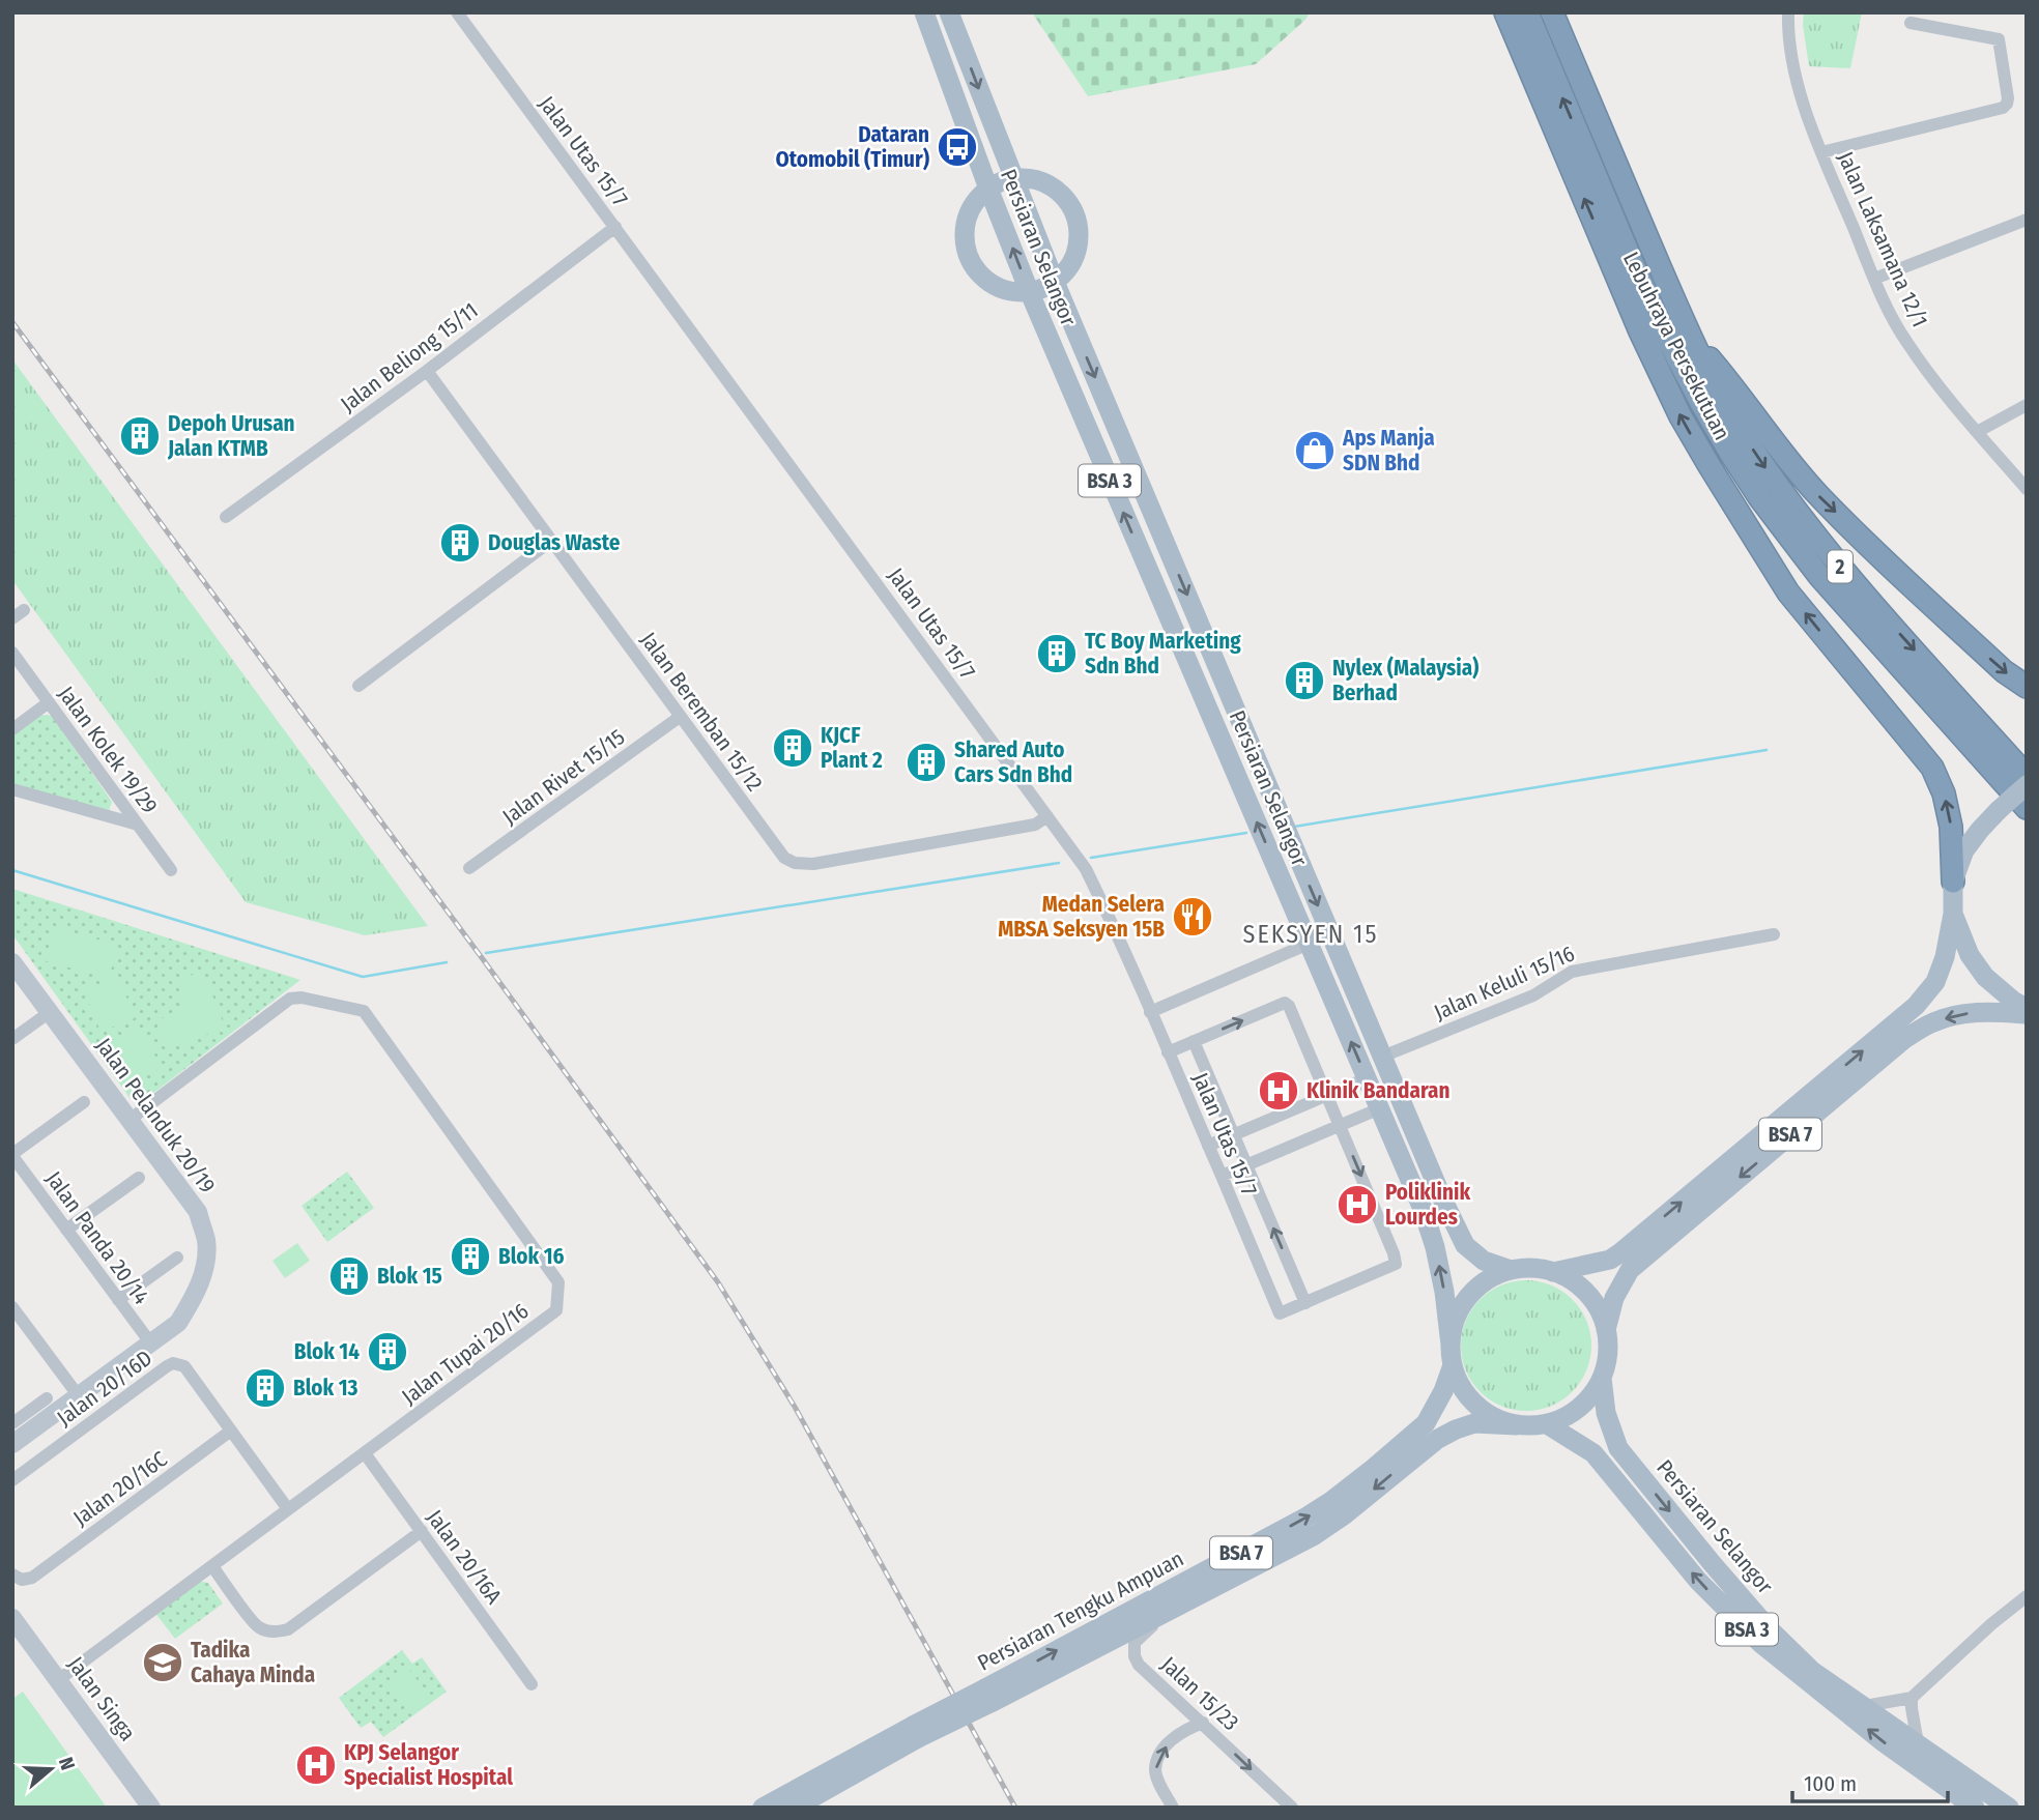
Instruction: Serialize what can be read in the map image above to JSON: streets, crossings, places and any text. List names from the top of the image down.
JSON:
{
  "streets": {
    "highway": ["Lebuhraya Persekutuan", "2"],
    "main road": [
      "Persiaran Selangor",
      "BSA 3",
      "BSA 7",
      "Persiaran Tengku Ampuan"
    ],
    "street": [
      "Jalan Utas 15/7",
      "Jalan Laksamana 12/1",
      "Jalan Beliong 15/11",
      "Jalan Beremban 15/12",
      "Jalan Kolek 19/29",
      "Jalan Rivet 15/15",
      "Jalan Keluli 15/16",
      "Jalan Pelanduk 20/19",
      "Jalan Panda 20/14",
      "Jalan Tupai 20/16",
      "Jalan 20/16D",
      "Jalan 20/16C",
      "Jalan 20/16A",
      "Jalan 15/23",
      "Jalan Singa"
    ]
  },
  "crossings": [
    ["Jalan Utas 15/7", "Jalan Beliong 15/11"],
    ["Jalan Utas 15/7", "Jalan Beremban 15/12"],
    ["Persiaran Selangor", "Jalan Keluli 15/16"],
    ["Persiaran Selangor", "BSA 7"],
    ["Persiaran Selangor", "Persiaran Tengku Ampuan"],
    ["Jalan Beliong 15/11", "Jalan Beremban 15/12"],
    ["Jalan Beremban 15/12", "Jalan Rivet 15/15"],
    ["Jalan Pelanduk 20/19", "Jalan Panda 20/14"],
    ["Jalan Pelanduk 20/19", "Jalan Tupai 20/16"],
    ["BSA 7", "Persiaran Tengku Ampuan"],
    ["Jalan Tupai 20/16", "Jalan 20/16D"],
    ["Jalan Tupai 20/16", "Jalan 20/16A"],
    ["Jalan Tupai 20/16", "Jalan Singa"],
    ["Jalan 20/16D", "Jalan 20/16C"],
    ["Persiaran Tengku Ampuan", "Jalan 15/23"]
  ],
  "one_way": ["Jalan 15/23"],
  "districts": ["SEKSYEN 15"],
  "places": {
    "bus stop": ["Dataran Otomobil (Timur)"],
    "building": [
      "Depoh Urusan Jalan KTMB",
      "Douglas Waste",
      "TC Boy Marketing Sdn Bhd",
      "Nylex (Malaysia) Berhad",
      "KJCF Plant 2",
      "Shared Auto Cars Sdn Bhd",
      "Blok 16",
      "Blok 15",
      "Blok 14",
      "Blok 13"
    ],
    "shop": ["Aps Manja SDN Bhd"],
    "restaurant": ["Medan Selera MBSA Seksyen 15B"],
    "hospital": ["Klinik Bandaran", "Poliklinik Lourdes", "KPJ Selangor Specialist Hospital"],
    "school or university": ["Tadika Cahaya Minda"]
  },
  "scale_bar": "100 m",
  "north": "right"
}
